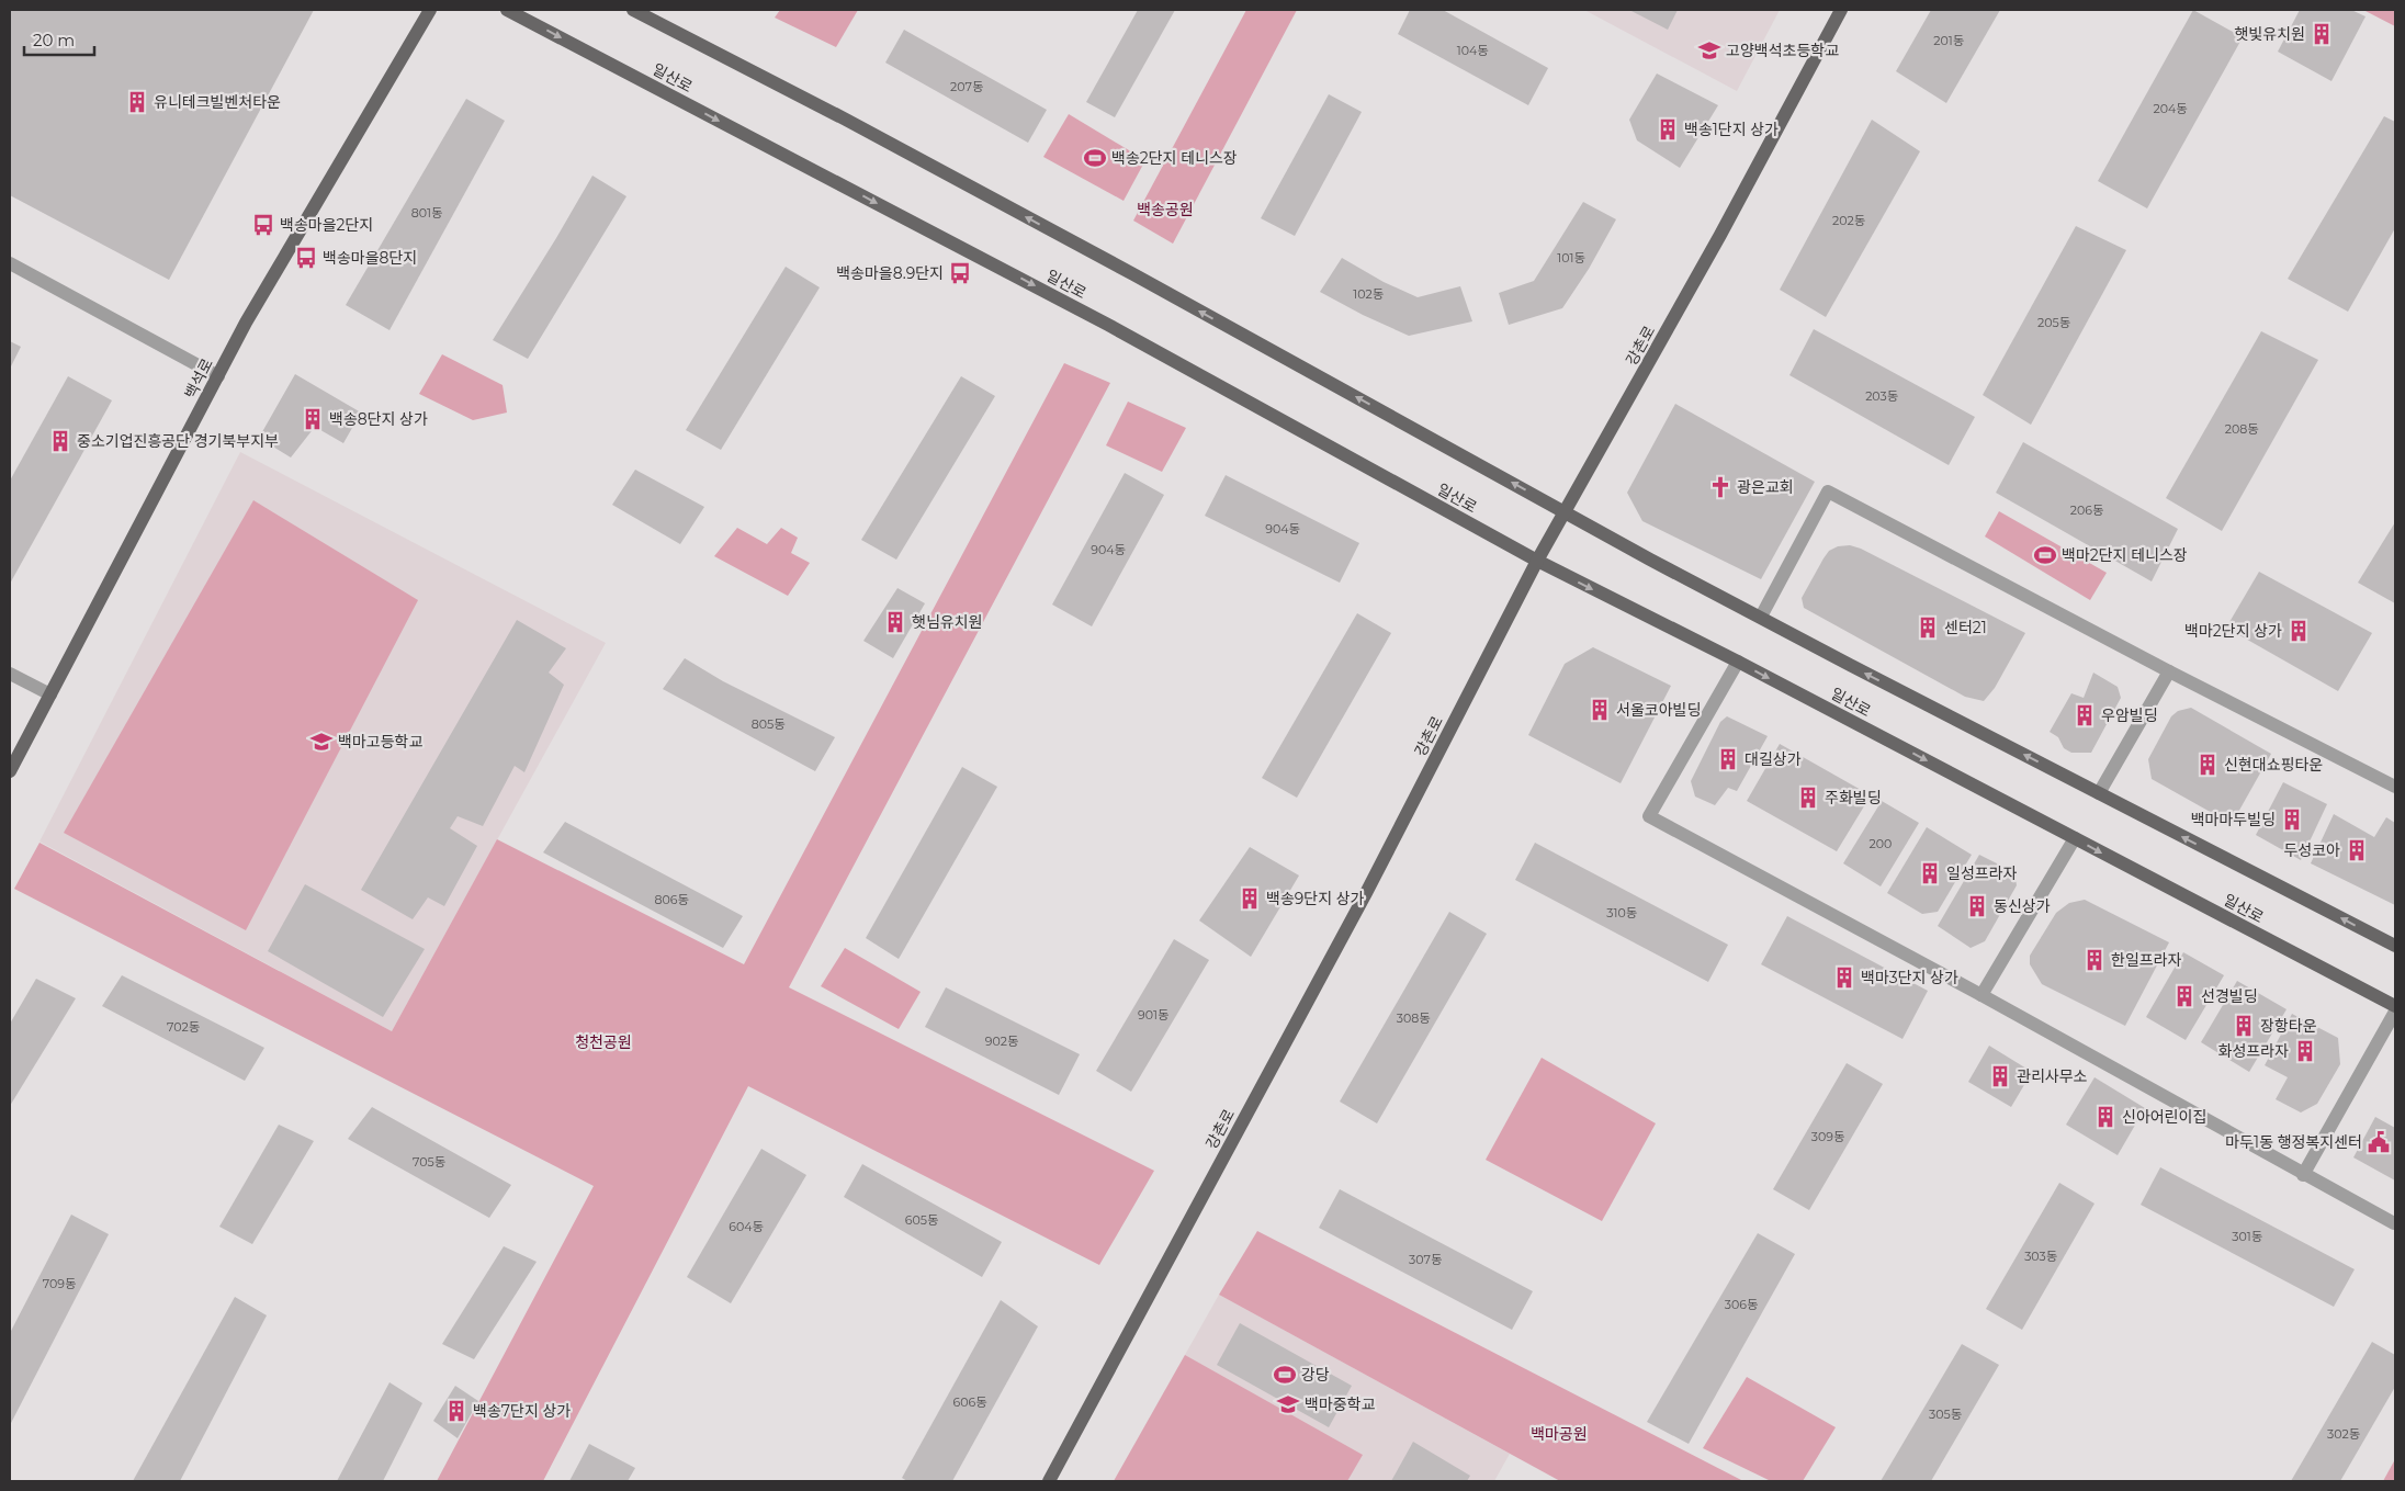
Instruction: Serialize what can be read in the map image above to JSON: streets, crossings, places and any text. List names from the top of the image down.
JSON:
{
  "streets": {
    "main road": ["일산로", "강촌로", "백석로"]
  },
  "crossings": [
    ["일산로", "강촌로"]
  ],
  "parks": ["백송공원", "청천공원", "백마공원"],
  "places": {
    "building": [
      "햇빛유치원",
      "유니테크빌벤처타운",
      "백송1단지 상가",
      "백송8단지 상가",
      "중소기업진흥공단 경기북부지부",
      "햇님유치원",
      "센터21",
      "백마2단지 상가",
      "서울코아빌딩",
      "우암빌딩",
      "대길상가",
      "신현대쇼핑타운",
      "주화빌딩",
      "백마마두빌딩",
      "두성코아",
      "일성프라자",
      "백송9단지 상가",
      "동신상가",
      "한일프라자",
      "백마3단지 상가",
      "선경빌딩",
      "장항타운",
      "화성프라자",
      "관리사무소",
      "신아어린이집",
      "백송7단지 상가"
    ],
    "school or university": ["고양백석초등학교", "백마고등학교", "백마중학교"],
    "sports": ["백송2단지 테니스장", "백마2단지 테니스장", "강당"],
    "bus stop": ["백송마을2단지", "백송마을8단지", "백송마을8.9단지"],
    "church": ["광은교회"],
    "public building": ["마두1동 행정복지센터"]
  },
  "house_numbers": [
    "201동",
    "104동",
    "207동",
    "204동",
    "801동",
    "202동",
    "101동",
    "102동",
    "205동",
    "203동",
    "208동",
    "206동",
    "904동",
    "904동",
    "805동",
    "200",
    "806동",
    "310동",
    "901동",
    "308동",
    "702동",
    "902동",
    "309동",
    "705동",
    "605동",
    "604동",
    "301동",
    "303동",
    "307동",
    "709동",
    "306동",
    "606동",
    "305동",
    "302동"
  ],
  "scale_bar": "20 m"
}
